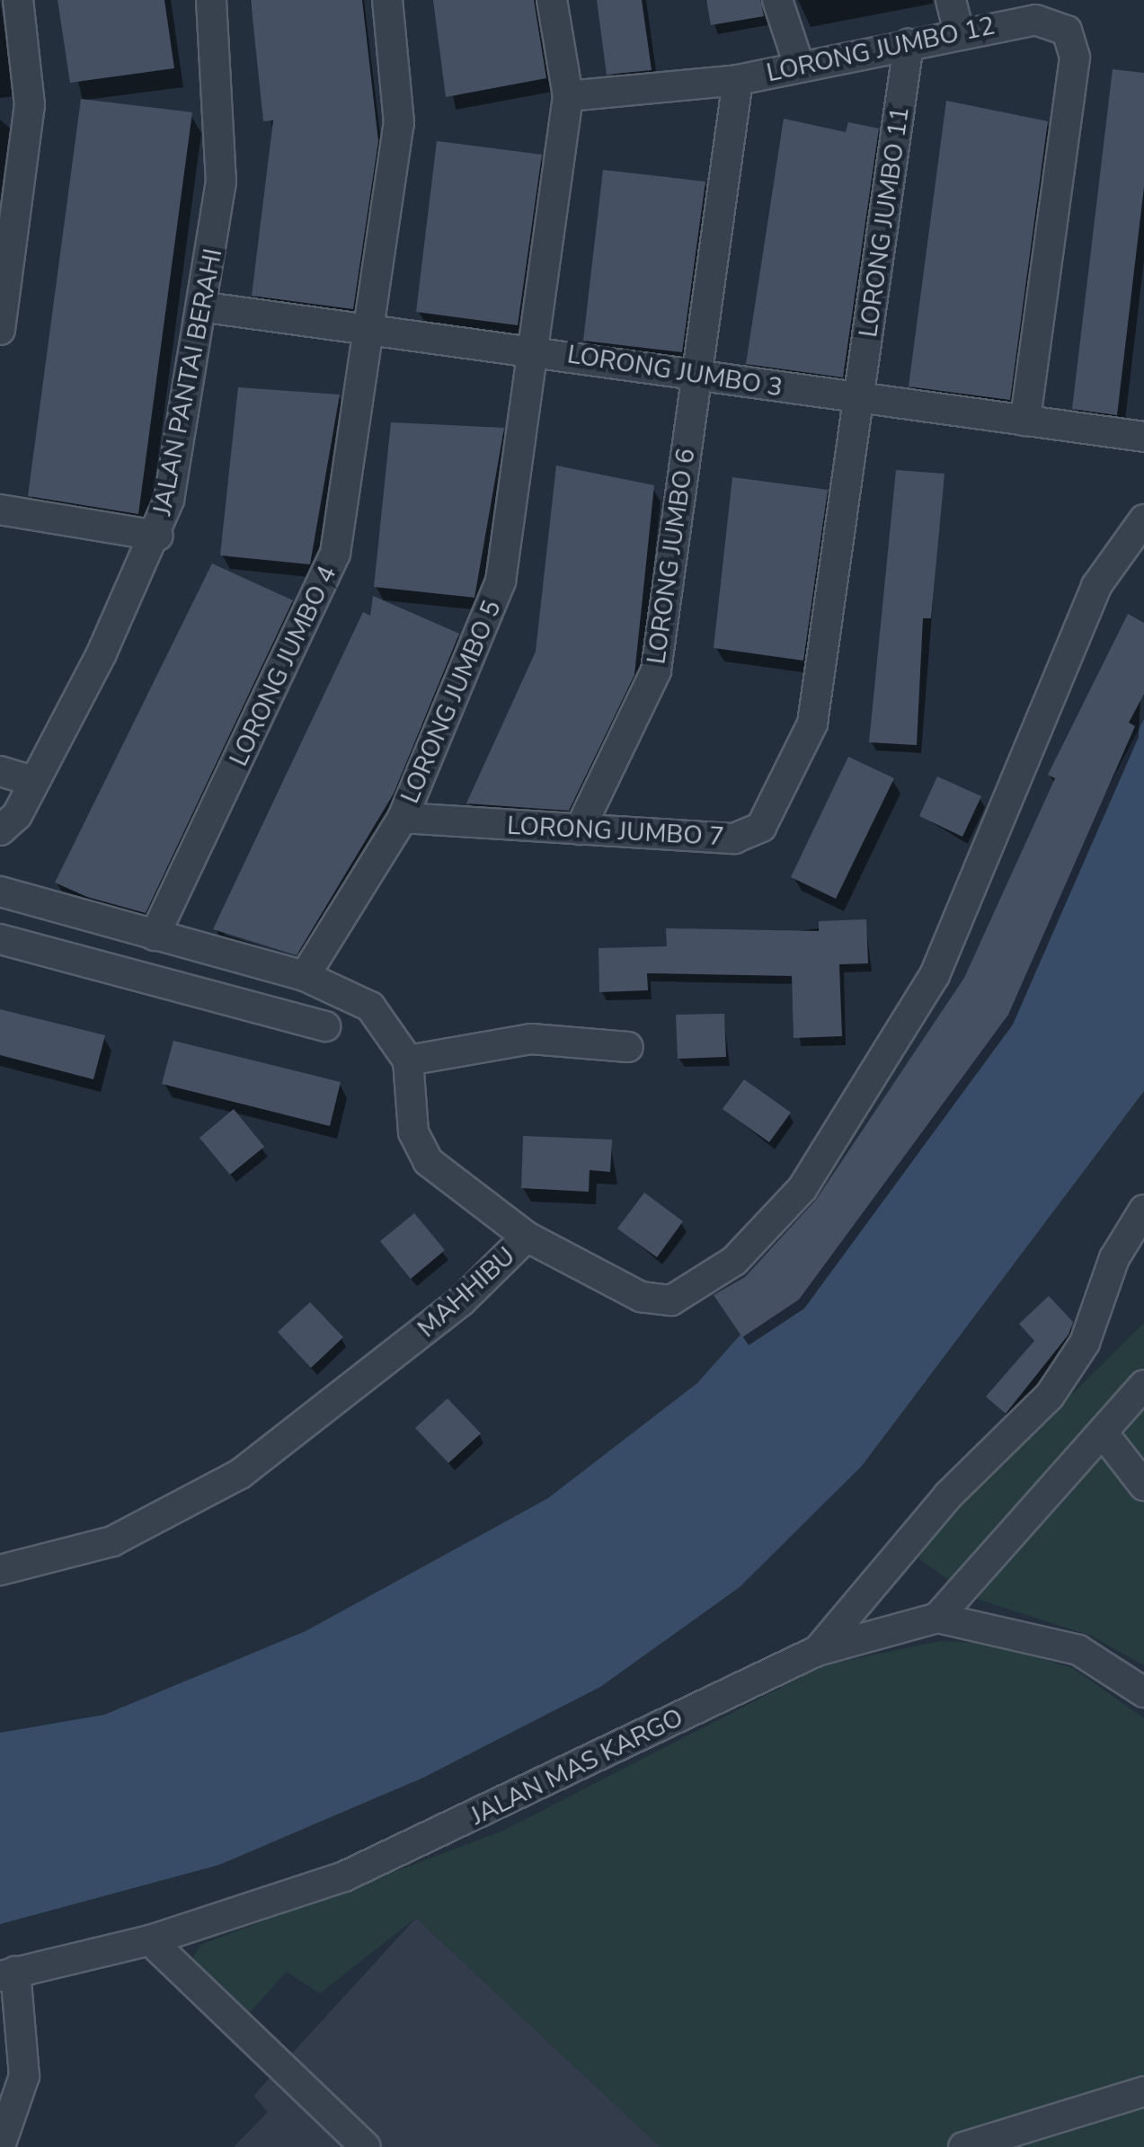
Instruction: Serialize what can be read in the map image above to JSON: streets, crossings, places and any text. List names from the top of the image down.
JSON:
{
  "streets": {
    "street": [
      "LORONG JUMBO 12",
      "LORONG JUMBO 11",
      "LORONG JUMBO 3",
      "JALAN PANTAI BERAHI",
      "LORONG JUMBO 6",
      "LORONG JUMBO 4",
      "LORONG JUMBO 5",
      "LORONG JUMBO 7",
      "MAHHIBU",
      "JALAN MAS KARGO"
    ]
  },
  "crossings": [
    ["LORONG JUMBO 12", "LORONG JUMBO 11"],
    ["LORONG JUMBO 12", "LORONG JUMBO 3"],
    ["LORONG JUMBO 12", "LORONG JUMBO 6"],
    ["LORONG JUMBO 12", "LORONG JUMBO 5"],
    ["LORONG JUMBO 11", "LORONG JUMBO 3"],
    ["LORONG JUMBO 11", "LORONG JUMBO 7"],
    ["LORONG JUMBO 3", "JALAN PANTAI BERAHI"],
    ["LORONG JUMBO 3", "LORONG JUMBO 6"],
    ["LORONG JUMBO 3", "LORONG JUMBO 4"],
    ["LORONG JUMBO 3", "LORONG JUMBO 5"],
    ["LORONG JUMBO 3", "LORONG JUMBO 7"],
    ["LORONG JUMBO 6", "LORONG JUMBO 7"],
    ["LORONG JUMBO 4", "MAHHIBU"],
    ["LORONG JUMBO 5", "LORONG JUMBO 7"],
    ["LORONG JUMBO 5", "MAHHIBU"]
  ]
}
